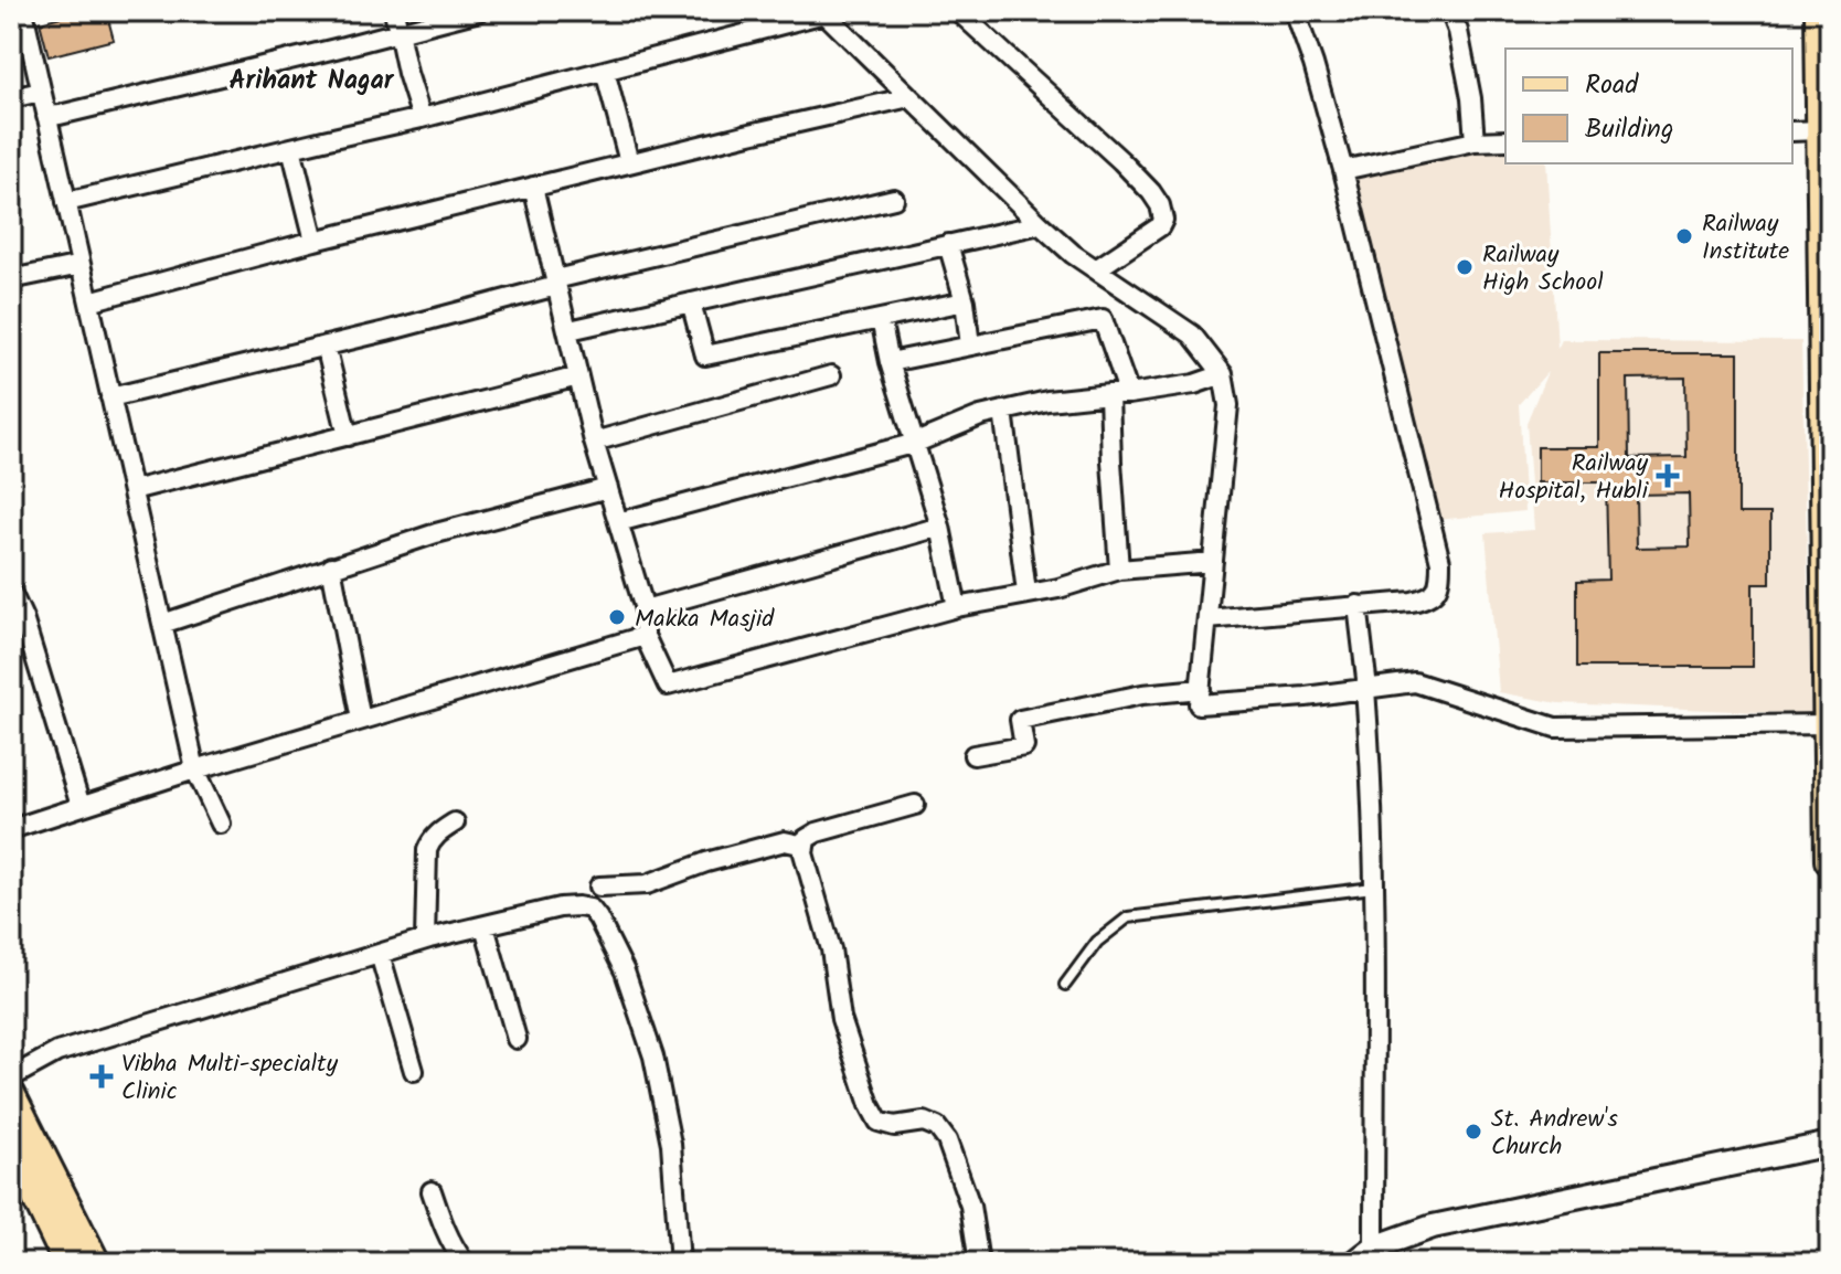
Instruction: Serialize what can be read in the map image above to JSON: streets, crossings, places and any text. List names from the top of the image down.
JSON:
{
  "districts": ["Arihant Nagar"],
  "places": {
    "other": [
      "Railway Institute",
      "Railway High School",
      "Makka Masjid",
      "St. Andrew's Church"
    ],
    "health": ["Railway Hospital, Hubli", "Vibha Multi-specialty Clinic"]
  },
  "legend": ["Road", "Building"]
}
